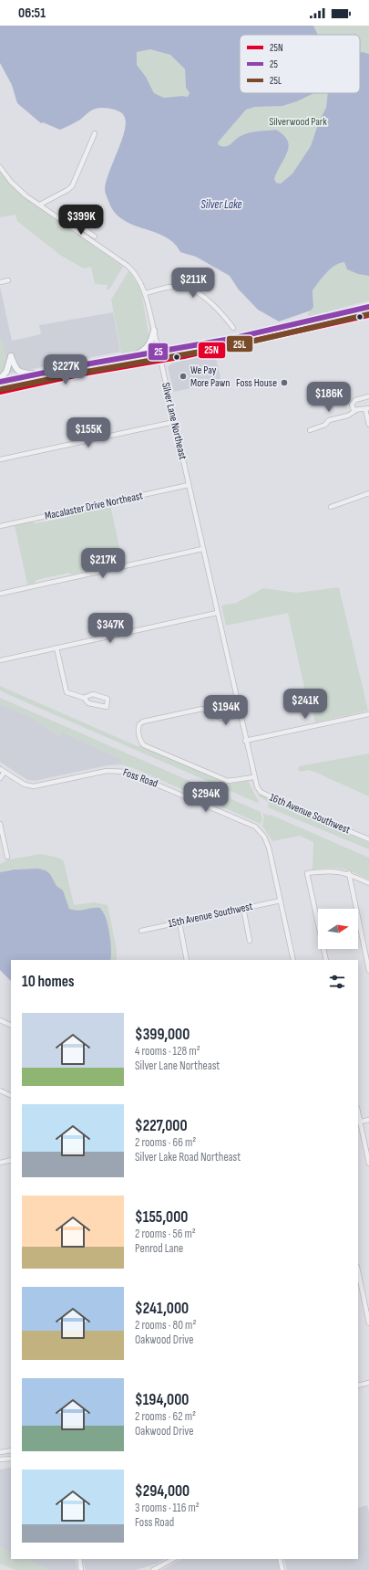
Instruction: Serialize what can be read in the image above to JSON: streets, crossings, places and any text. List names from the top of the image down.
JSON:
{
  "streets": {
    "street": [
      "Silver Lane Northeast",
      "Macalaster Drive Northeast",
      "Foss Road",
      "16th Avenue Southwest",
      "15th Avenue Southwest"
    ]
  },
  "crossings": [
    ["Silver Lane Northeast", "Macalaster Drive Northeast"],
    ["Silver Lane Northeast", "16th Avenue Southwest"],
    ["Foss Road", "15th Avenue Southwest"]
  ],
  "water": ["Silver Lake"],
  "parks": ["Silverwood Park"],
  "places": ["We Pay More Pawn", "Foss House"],
  "lines": ["transit line 25", "transit line 25L", "transit line 25N"],
  "legend": ["25N", "25", "25L"],
  "north": "right",
  "page": {
    "status": "06:51",
    "price": [
      "$399K",
      "$211K",
      "$227K",
      "$186K",
      "$155K",
      "$217K",
      "$347K",
      "$241K",
      "$194K",
      "$294K"
    ],
    "heading": "10 homes",
    "list": [
      {
        "name": "$399,000",
        "note": "4 rooms · 128 m² · Silver Lane Northeast"
      },
      {
        "name": "$227,000",
        "note": "2 rooms · 66 m² · Silver Lake Road Northeast"
      },
      {
        "name": "$155,000",
        "note": "2 rooms · 56 m² · Penrod Lane"
      },
      {
        "name": "$241,000",
        "note": "2 rooms · 80 m² · Oakwood Drive"
      },
      {
        "name": "$194,000",
        "note": "2 rooms · 62 m² · Oakwood Drive"
      },
      {
        "name": "$294,000",
        "note": "3 rooms · 116 m² · Foss Road"
      }
    ]
  }
}
